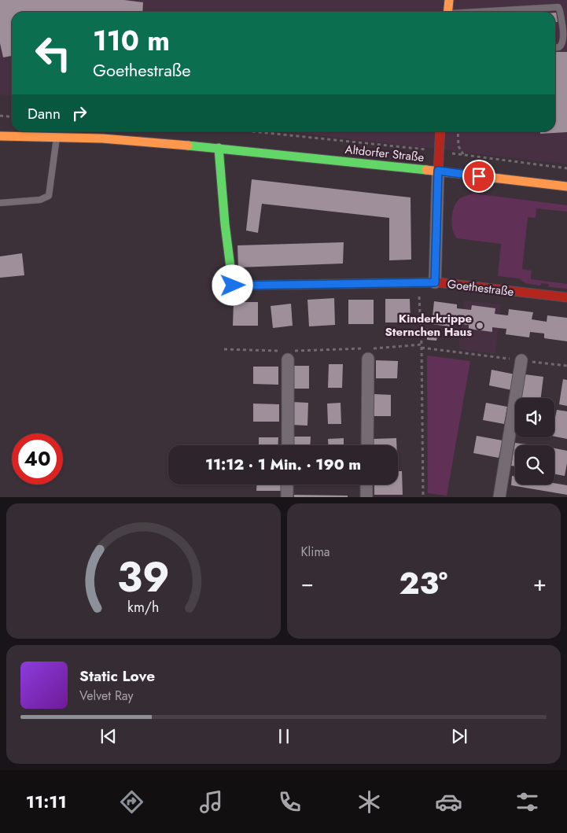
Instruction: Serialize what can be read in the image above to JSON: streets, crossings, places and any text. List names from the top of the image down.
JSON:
{
  "streets": {
    "main road": ["Altdorfer Straße", "Goethestraße"]
  },
  "crossings": [
    ["Altdorfer Straße", "Goethestraße"]
  ],
  "places": ["Kinderkrippe Sternchen Haus"],
  "page": {
    "turn": ["110 m", "Goethestraße"],
    "then": "Dann",
    "limit": "40",
    "trip": "11:12 · 1 Min. · 190 m",
    "tile": "Klima",
    "heat": ["−", "23°", "+"],
    "song": ["Static Love", "Velvet Ray"],
    "tabs": "11:11",
    "gauge": ["39", "km/h"]
  }
}
